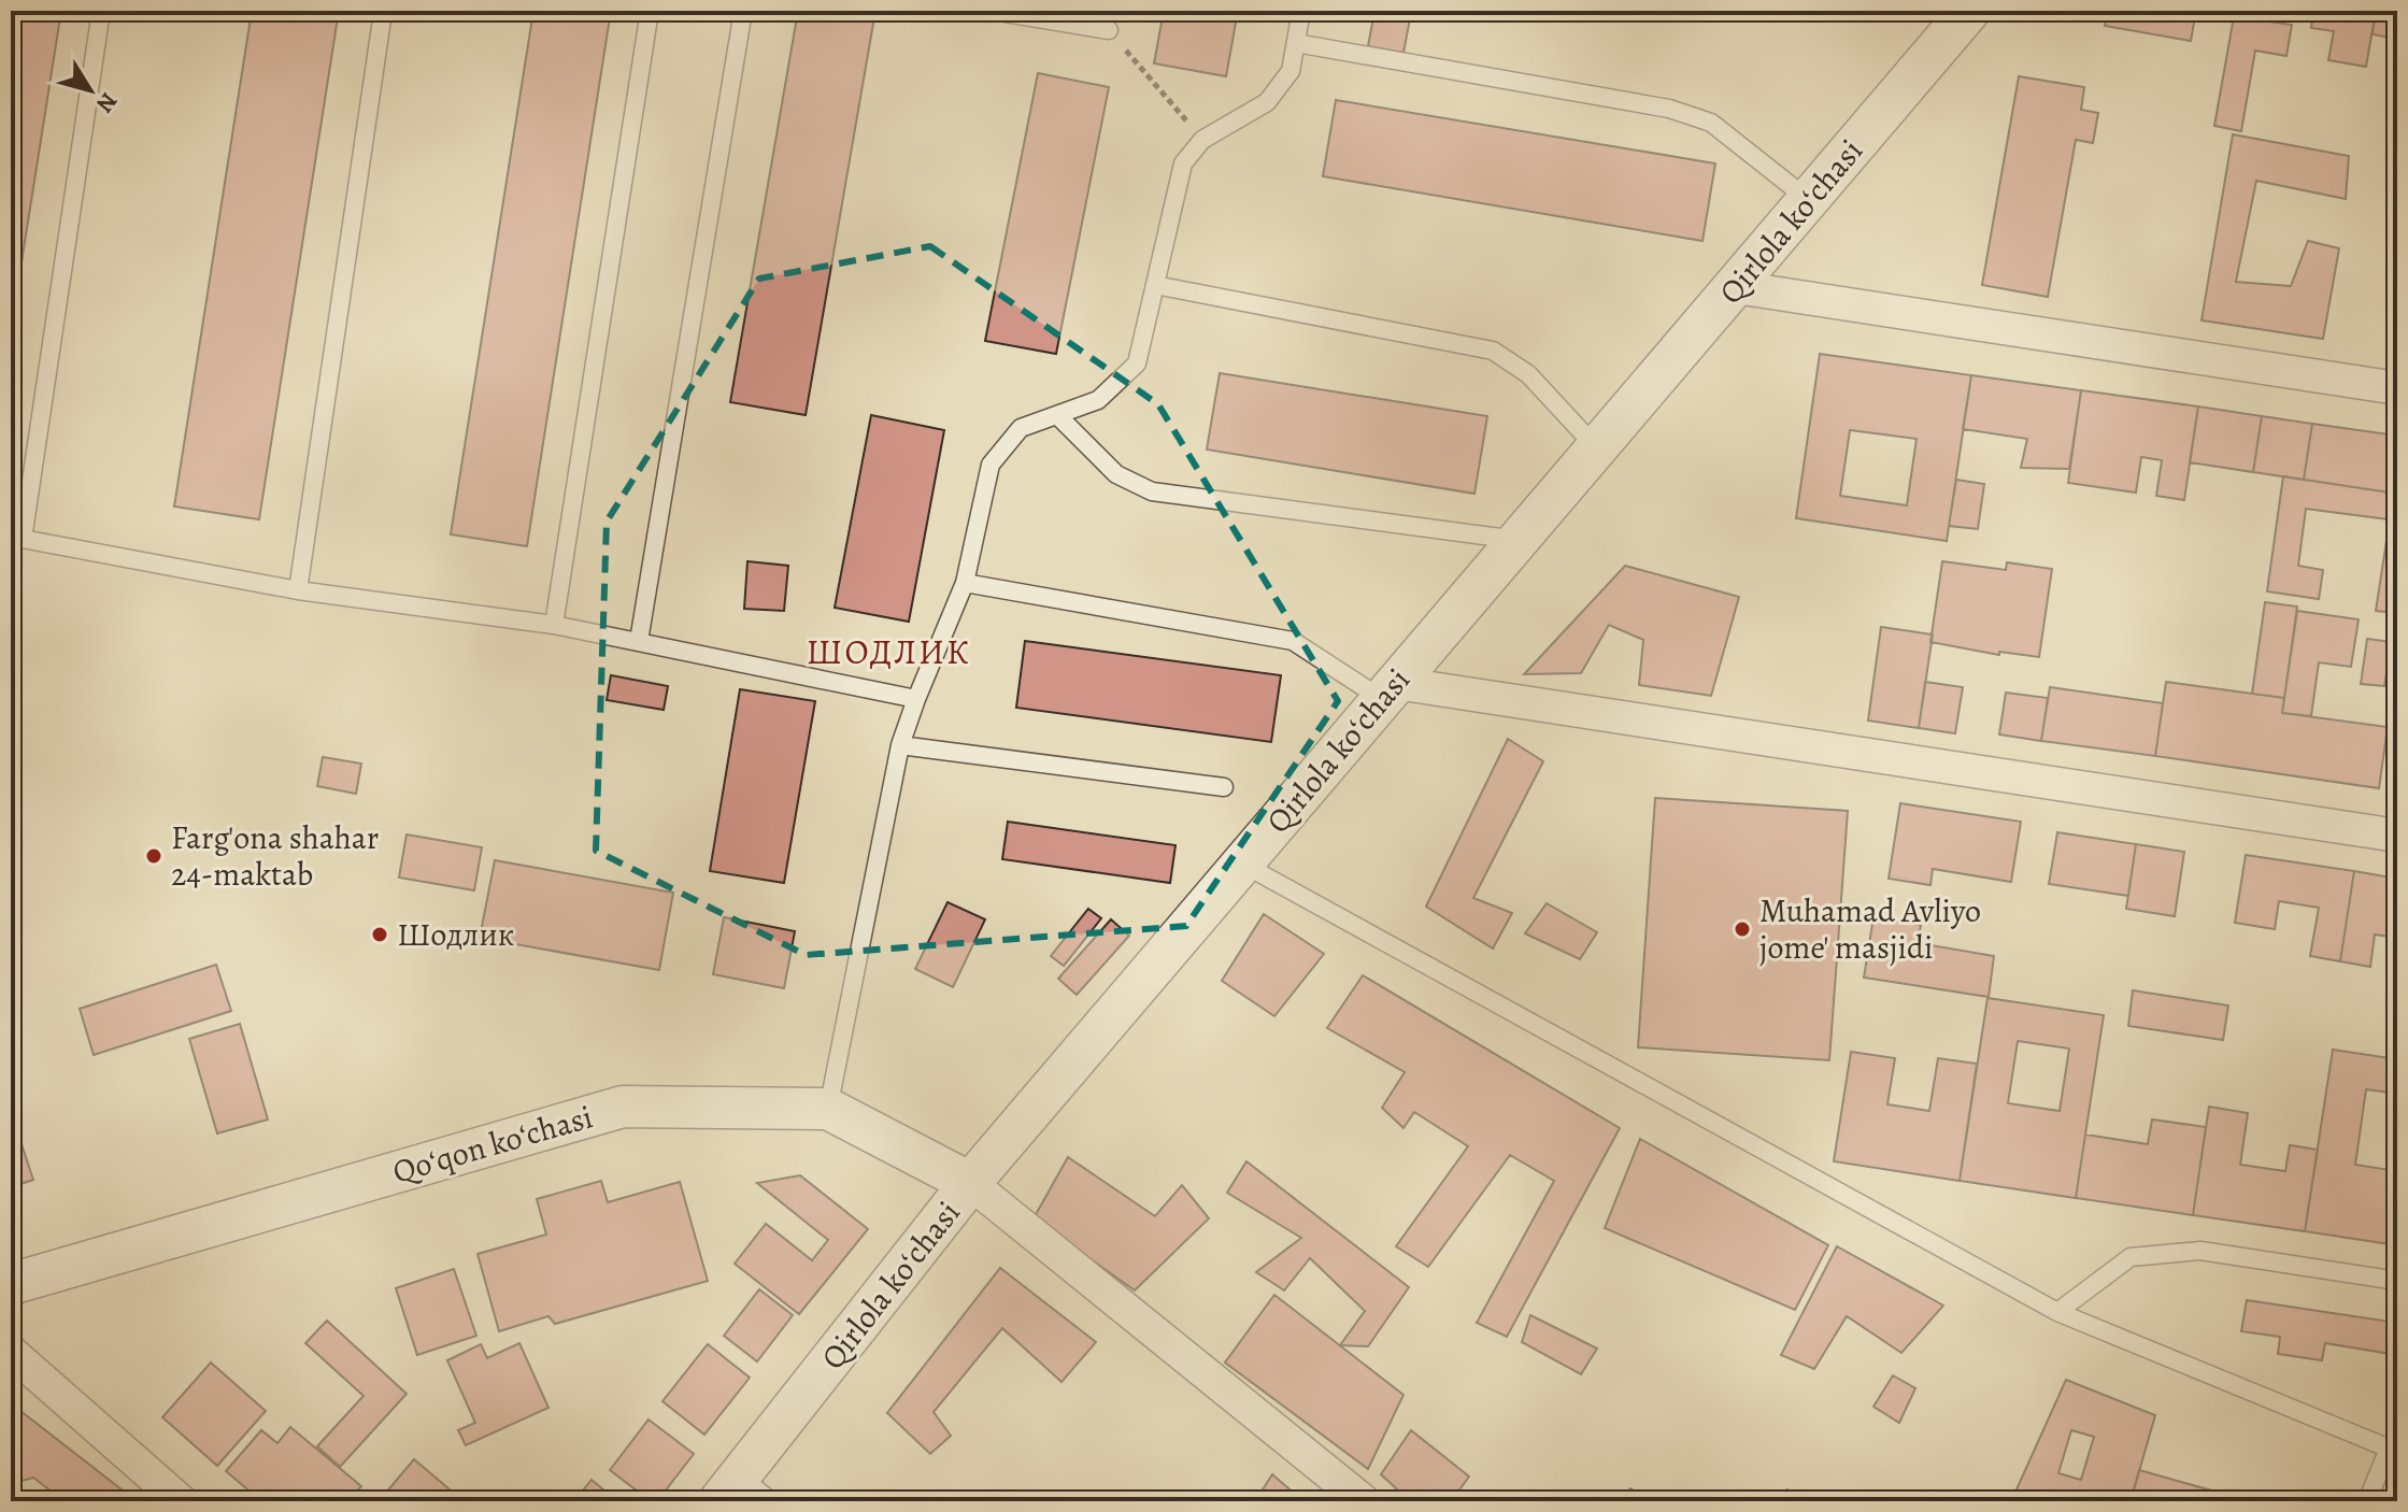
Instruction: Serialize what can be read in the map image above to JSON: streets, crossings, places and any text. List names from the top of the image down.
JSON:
{
  "streets": {
    "street": ["Qirlola koʻchasi", "Qoʻqon koʻchasi"]
  },
  "crossings": [
    ["Qirlola koʻchasi", "Qoʻqon koʻchasi"]
  ],
  "districts": ["ШОДЛИК"],
  "places": ["Farg'ona shahar 24-maktab", "Muhamad Avliyo jome' masjidi", "Шодлик"],
  "north": "bottom right"
}
